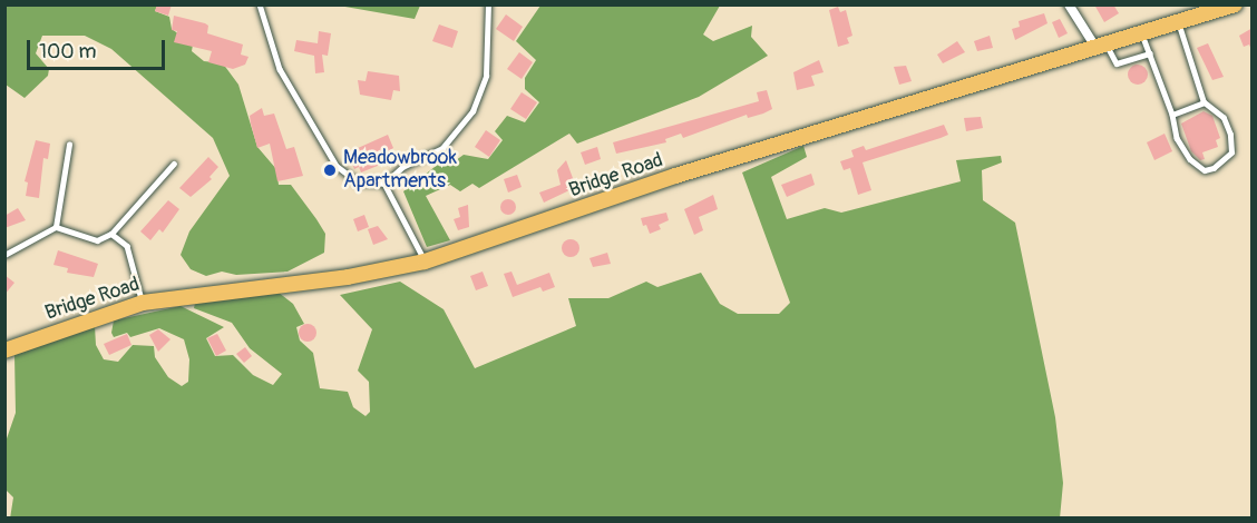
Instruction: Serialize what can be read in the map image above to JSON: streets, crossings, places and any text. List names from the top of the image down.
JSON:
{
  "streets": {
    "main road": ["Bridge Road"]
  },
  "places": ["Meadowbrook Apartments"],
  "scale_bar": "100 m"
}
